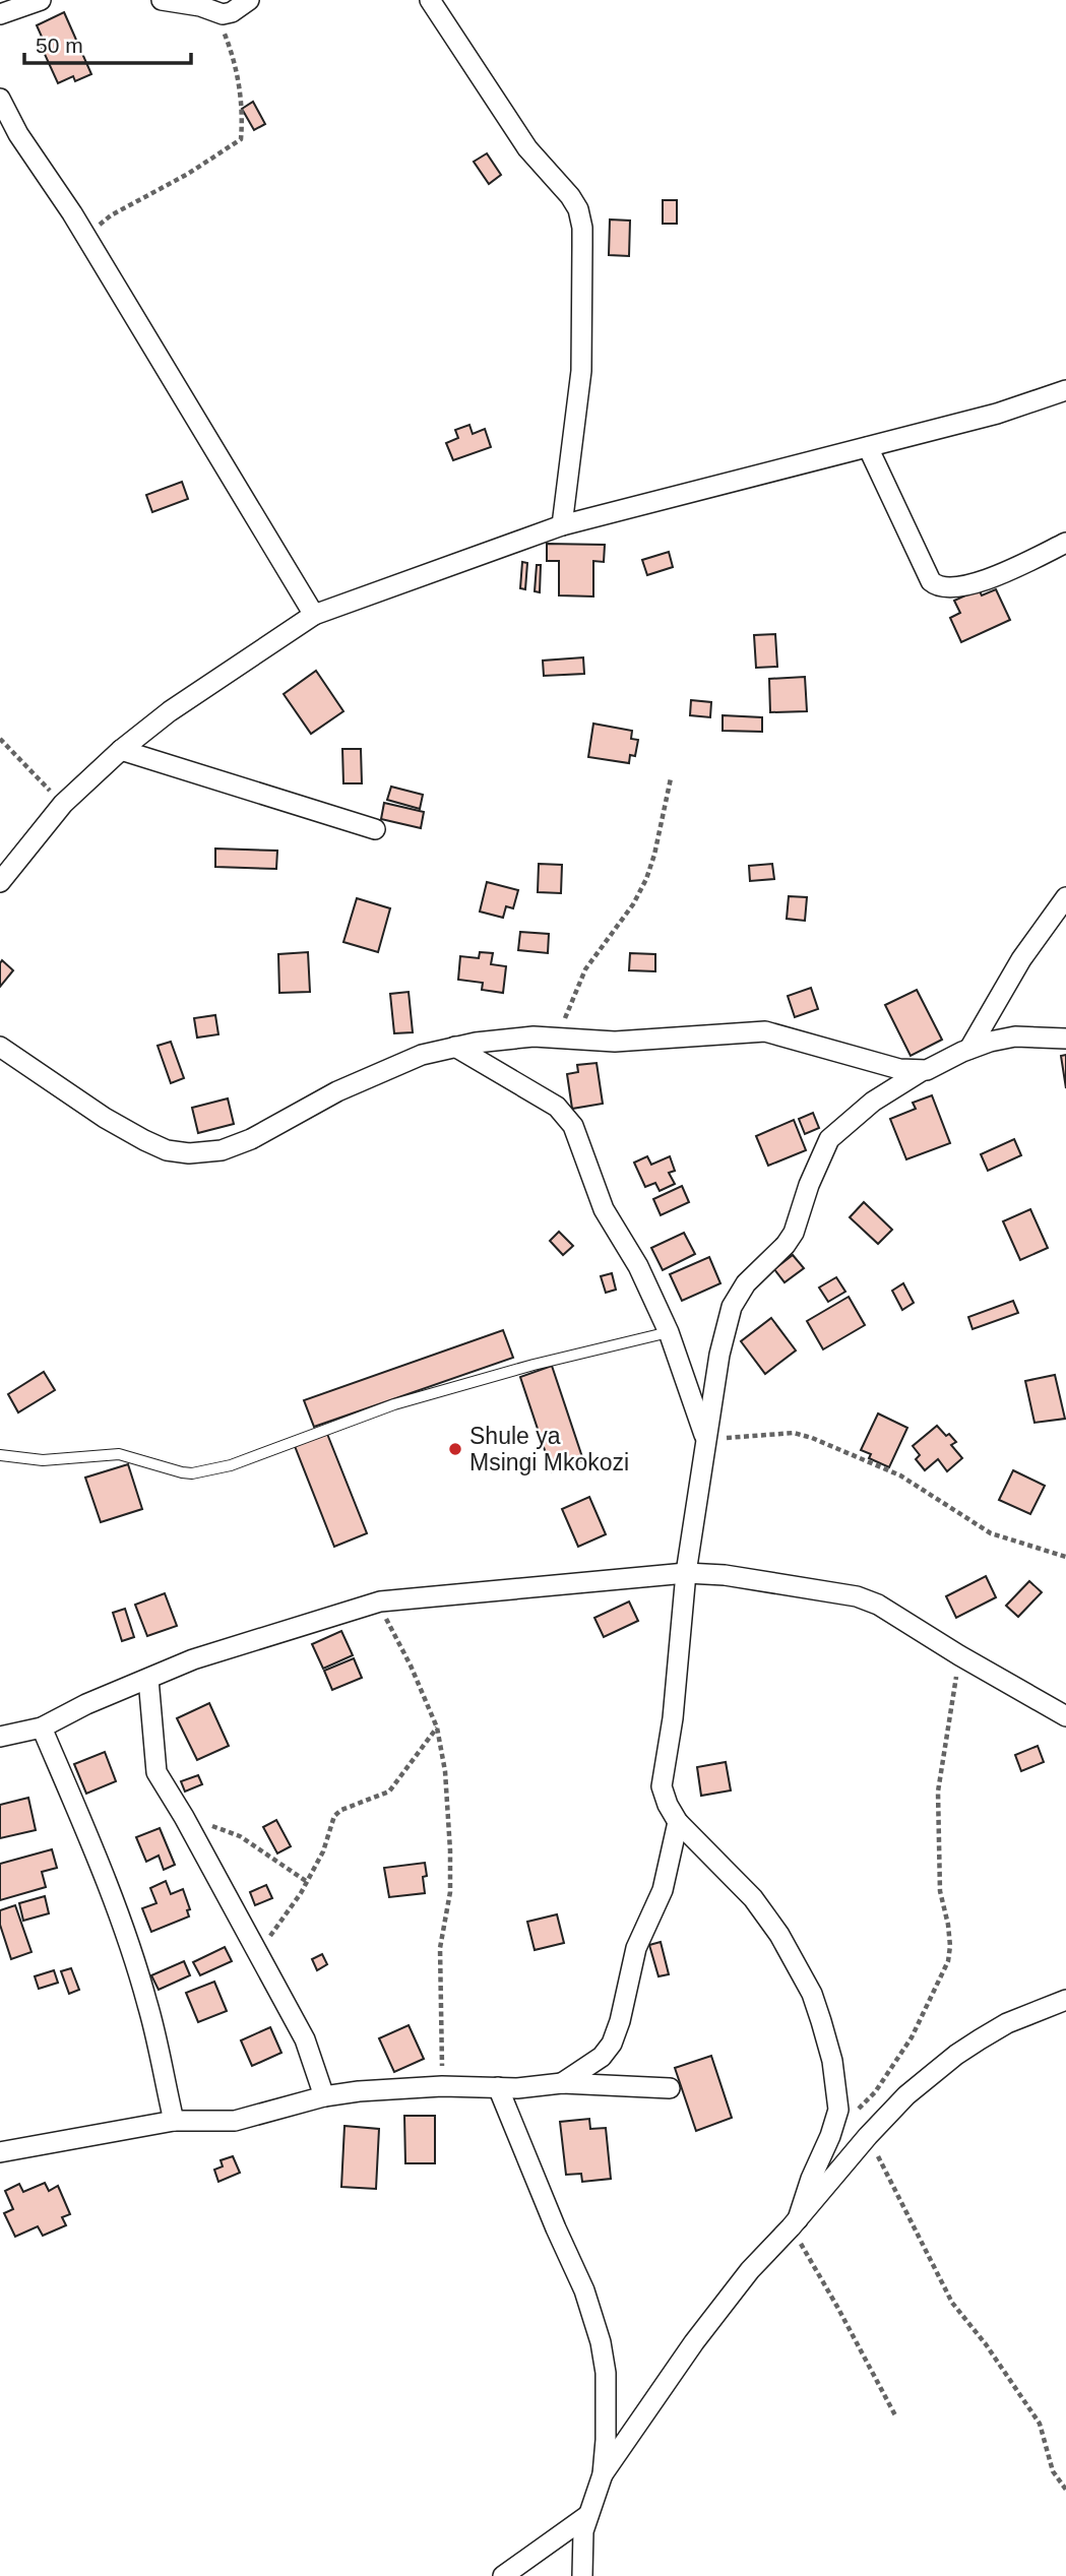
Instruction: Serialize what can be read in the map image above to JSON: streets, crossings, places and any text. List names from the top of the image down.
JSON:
{
  "places": ["Shule ya Msingi Mkokozi"],
  "scale_bar": "50 m"
}
